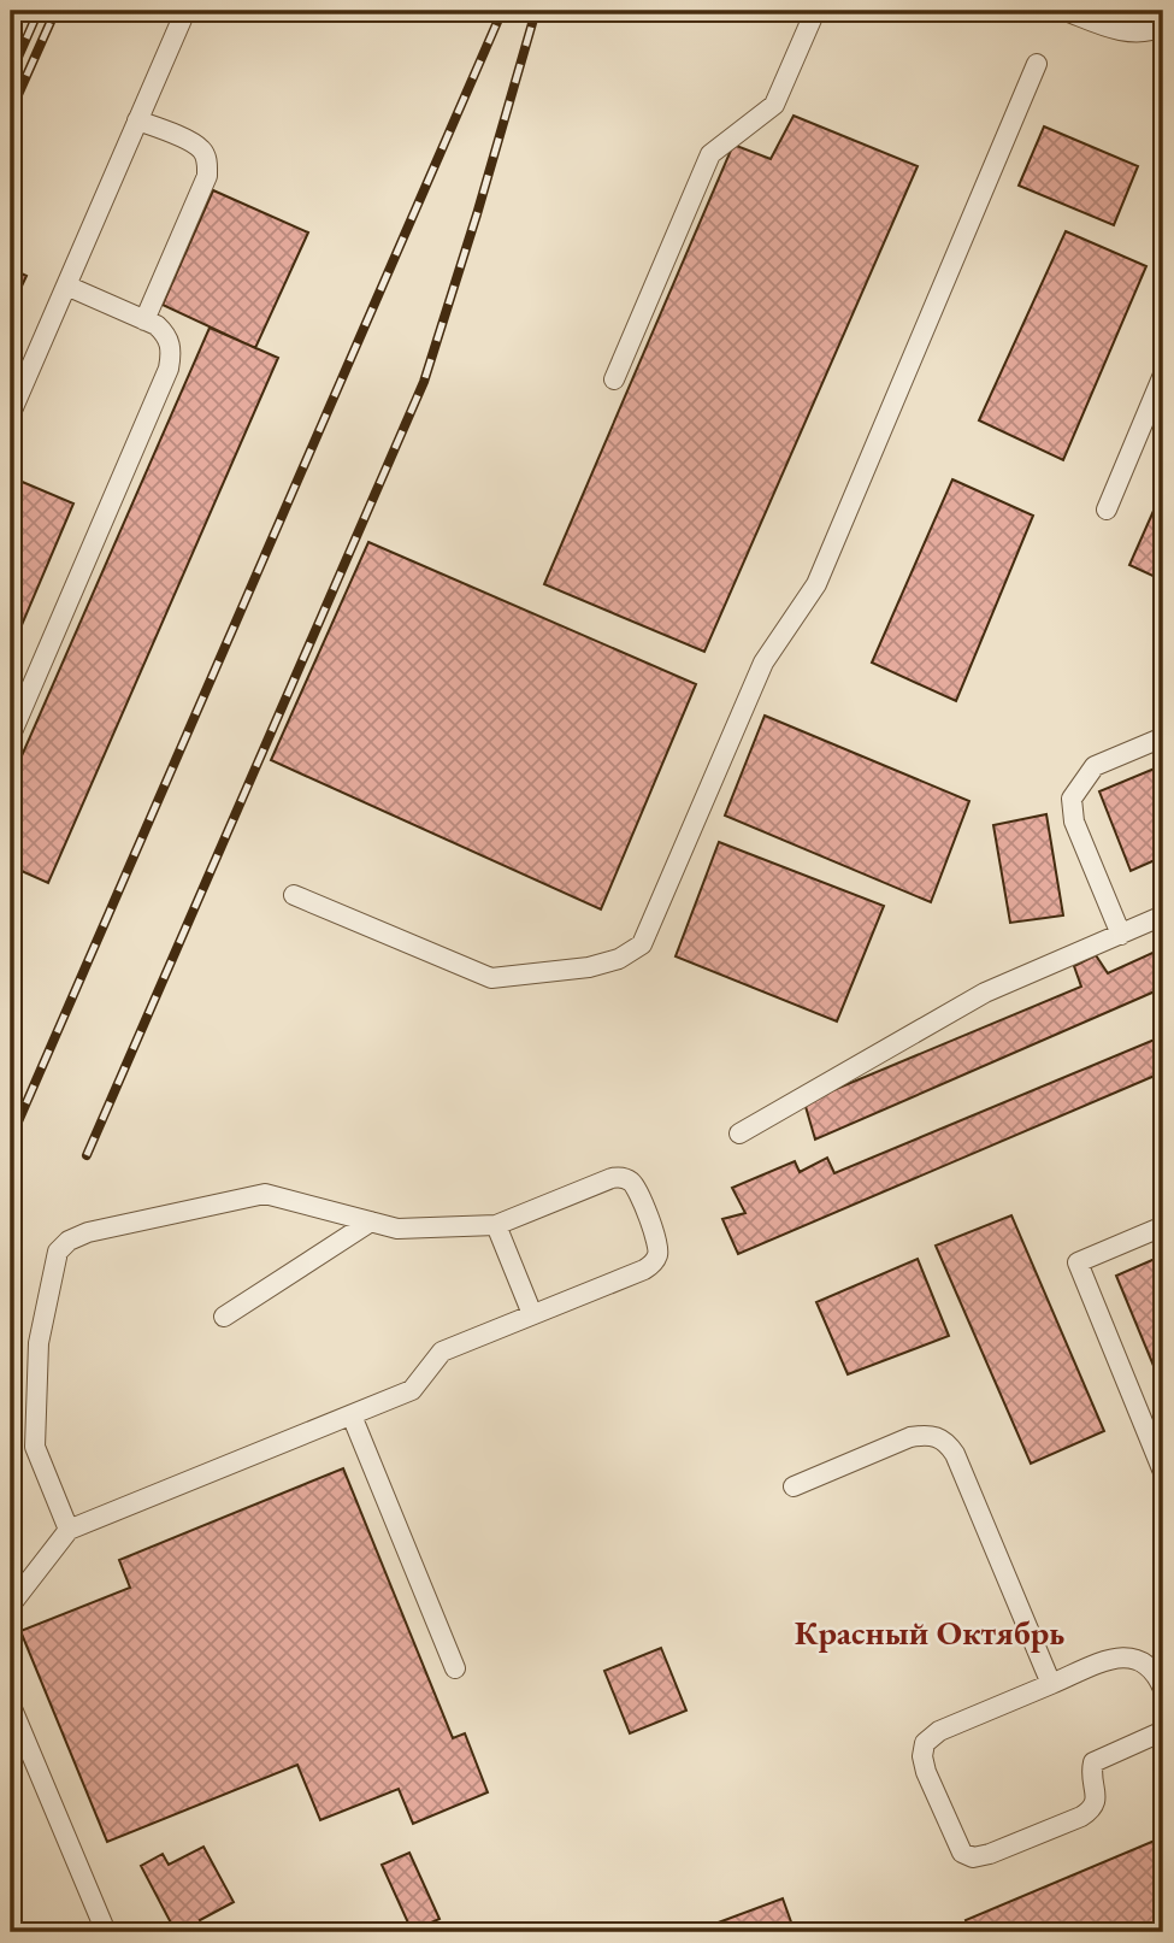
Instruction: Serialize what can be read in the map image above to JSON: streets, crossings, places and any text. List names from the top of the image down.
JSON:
{
  "districts": ["Красный Октябрь"]
}
